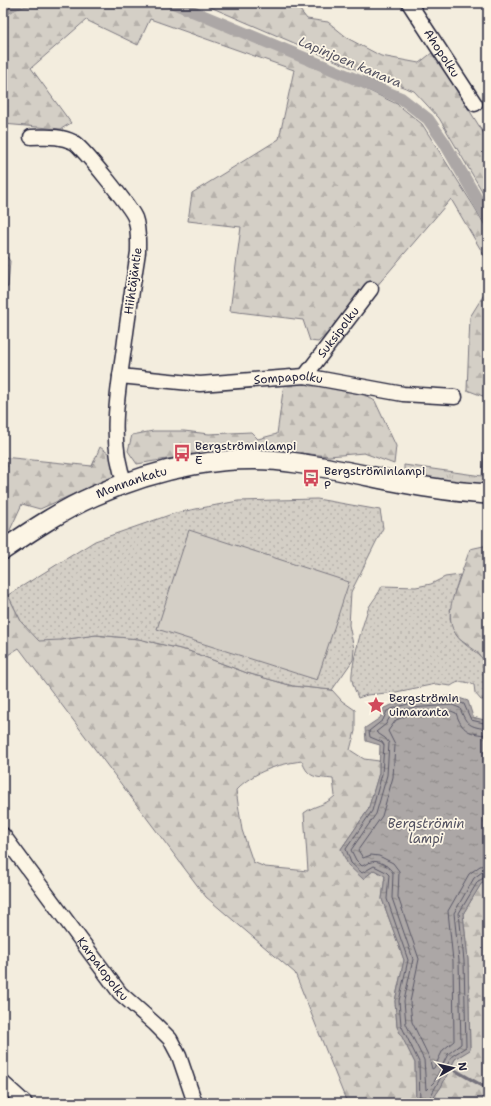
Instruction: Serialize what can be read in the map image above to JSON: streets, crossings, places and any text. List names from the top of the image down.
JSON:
{
  "streets": {
    "main road": ["Monnankatu"],
    "street": [
      "Ahopolku",
      "Hiihtäjäntie",
      "Suksipolku",
      "Sompapolku",
      "Karpalopolku"
    ]
  },
  "crossings": [
    ["Hiihtäjäntie", "Sompapolku"],
    ["Hiihtäjäntie", "Monnankatu"],
    ["Suksipolku", "Sompapolku"]
  ],
  "water": ["Lapinjoen kanava", "Bergströmin lampi"],
  "places": {
    "bus stop": ["Bergströminlampi E", "Bergströminlampi P"],
    "place": ["Bergströmin uimaranta"]
  },
  "north": "right"
}
